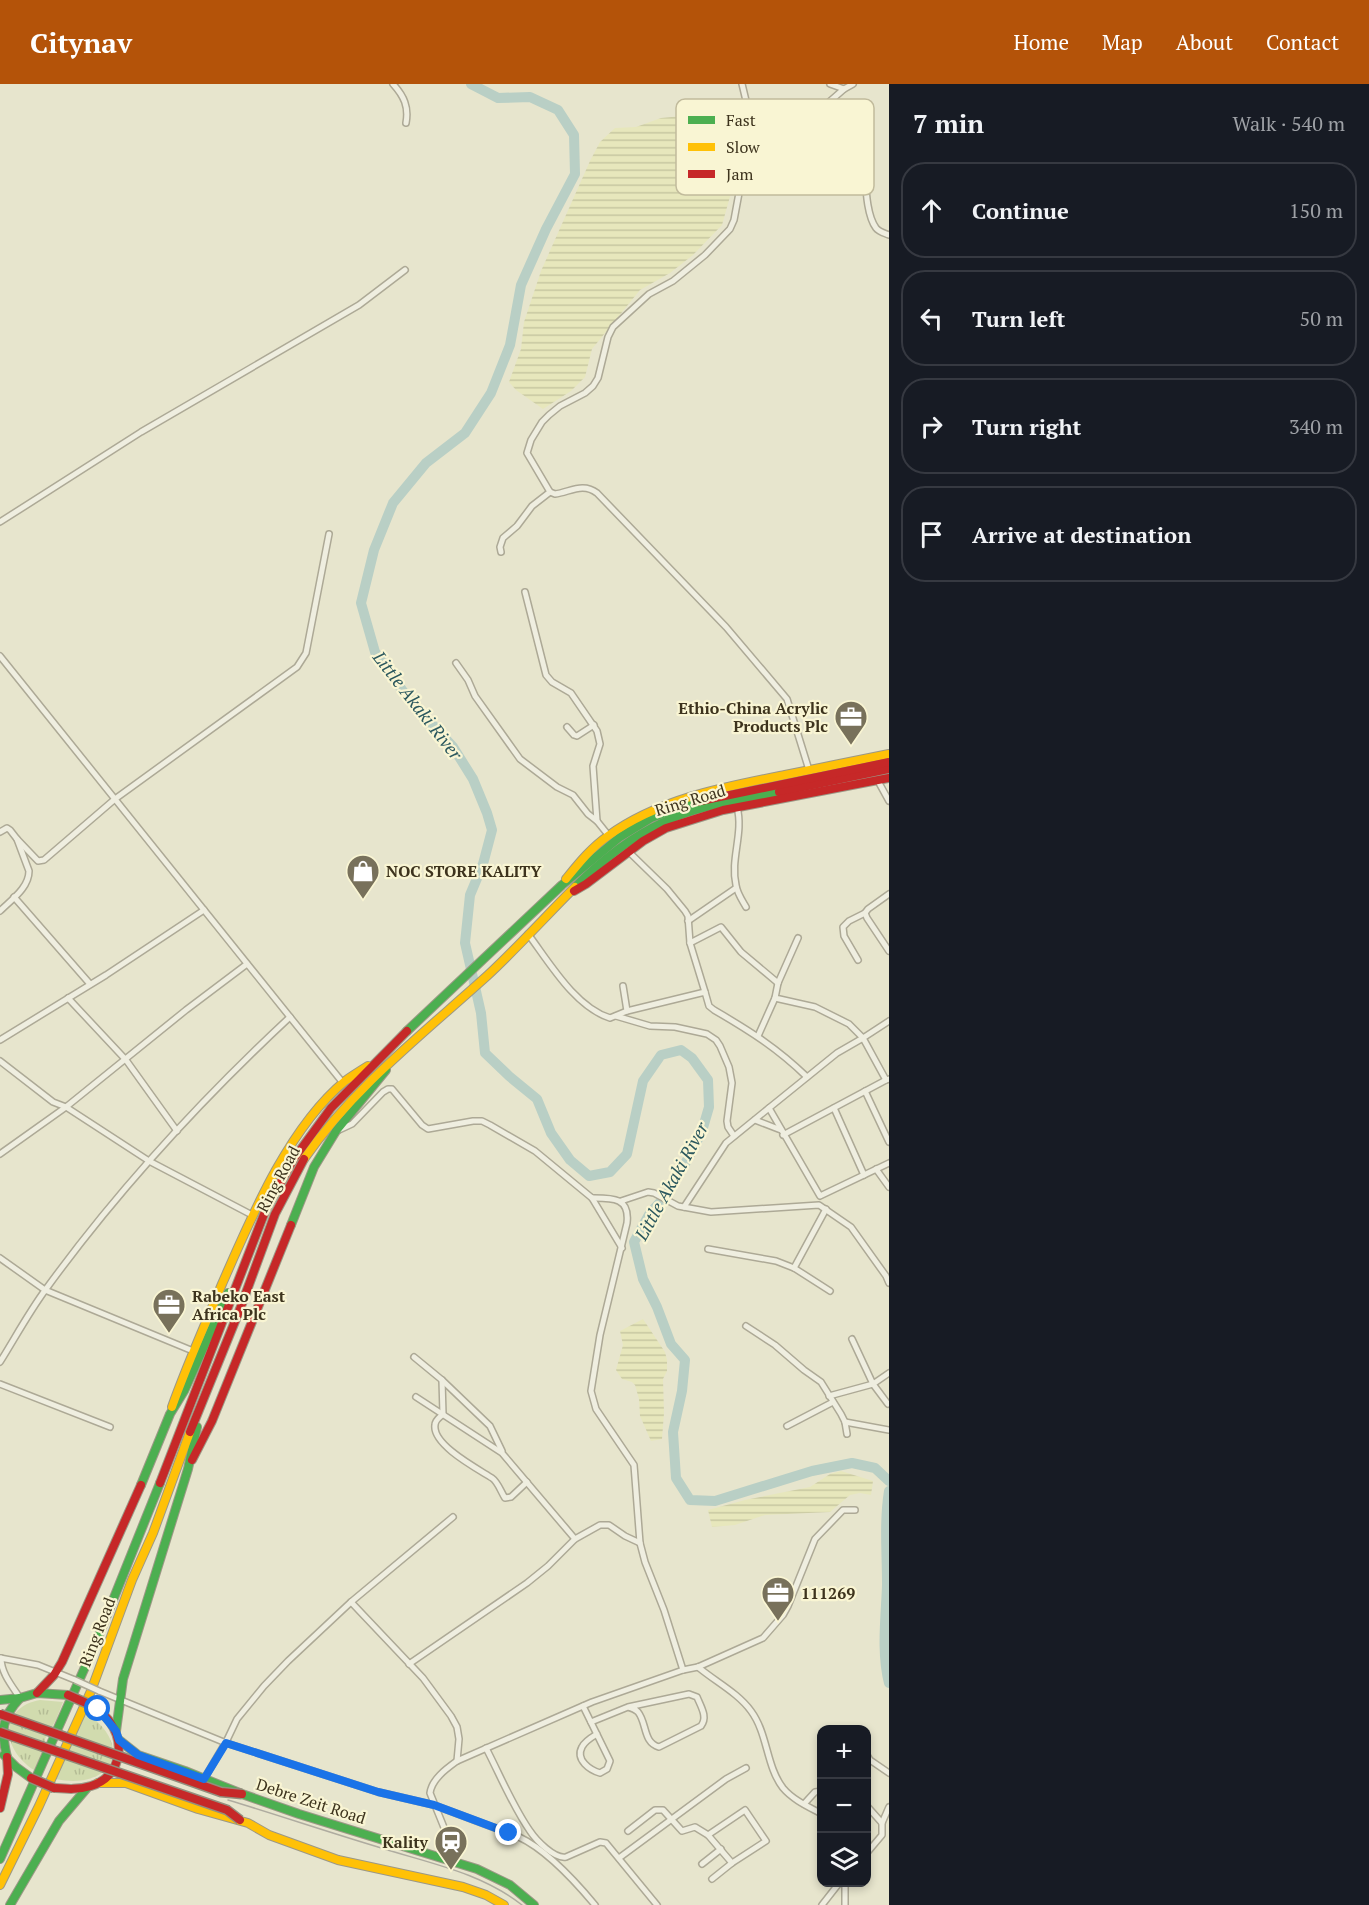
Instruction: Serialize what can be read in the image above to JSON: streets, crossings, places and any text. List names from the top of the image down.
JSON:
{
  "streets": {
    "main road": ["Ring Road", "Debre Zeit Road"]
  },
  "water": ["Little Akaki River"],
  "places": {
    "office": ["Ethio-China Acrylic Products Plc", "Rabeko East Africa Plc", "111269"],
    "shop": ["NOC STORE KALITY"],
    "station": ["Kality"]
  },
  "legend": ["Fast", "Slow", "Jam"],
  "page": {
    "header": "Citynav",
    "nav": [
      "Home",
      "Map",
      "About",
      "Contact"
    ],
    "heading": ["7 min", "Walk · 540 m"],
    "list": [
      ["Continue", "150 m"],
      ["Turn left", "50 m"],
      ["Turn right", "340 m"],
      "Arrive at destination"
    ],
    "map_buttons": ["+", "−"]
  }
}
